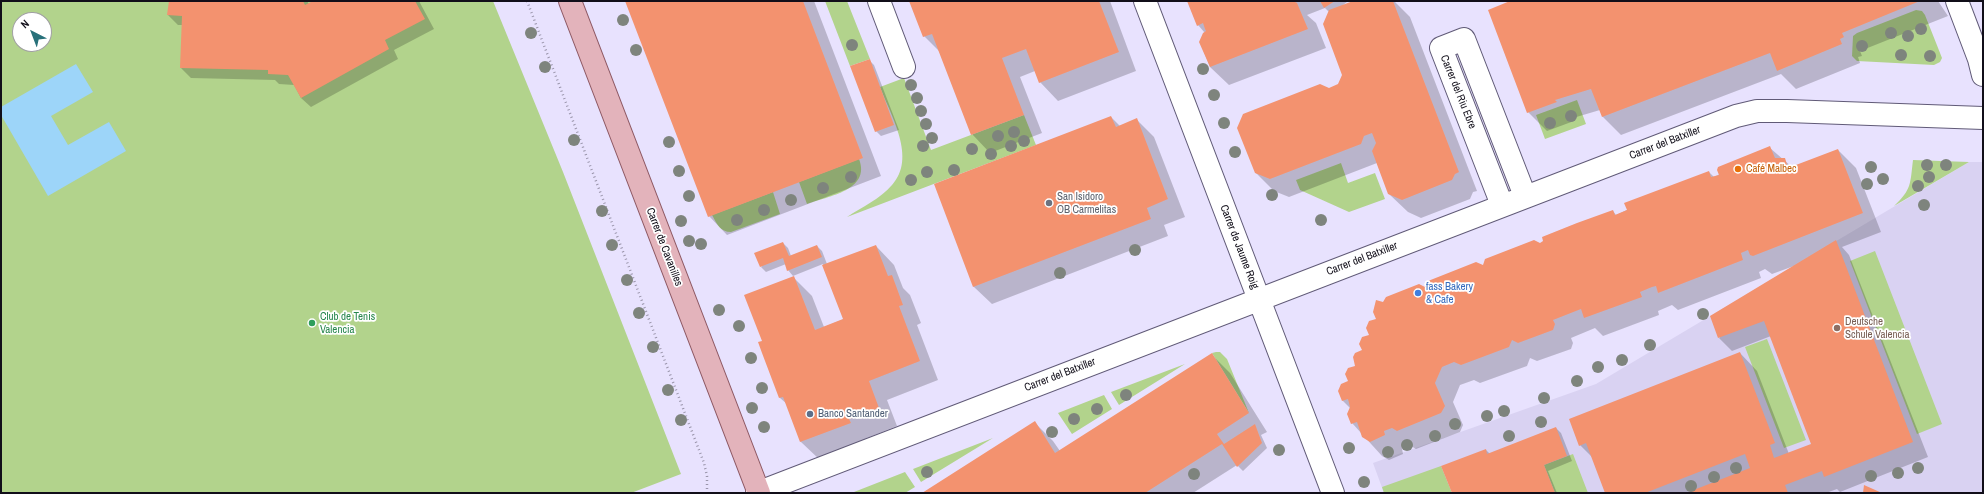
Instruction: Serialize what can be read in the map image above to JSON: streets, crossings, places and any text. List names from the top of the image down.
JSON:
{
  "streets": {
    "main road": ["Carrer de Cavanilles"],
    "street": ["Carrer del Riu Ebre", "Carrer del Batxiller", "Carrer de Jaume Roig"]
  },
  "crossings": [
    ["Carrer del Riu Ebre", "Carrer del Batxiller"],
    ["Carrer del Batxiller", "Carrer de Cavanilles"],
    ["Carrer del Batxiller", "Carrer de Jaume Roig"]
  ],
  "places": [
    "Café Malbec",
    "San Isidoro OB Carmelitas",
    "fass Bakery & Cafe",
    "Club de Tenis Valencia",
    "Deutsche Schule Valencia",
    "Banco Santander"
  ],
  "north": "top left"
}
